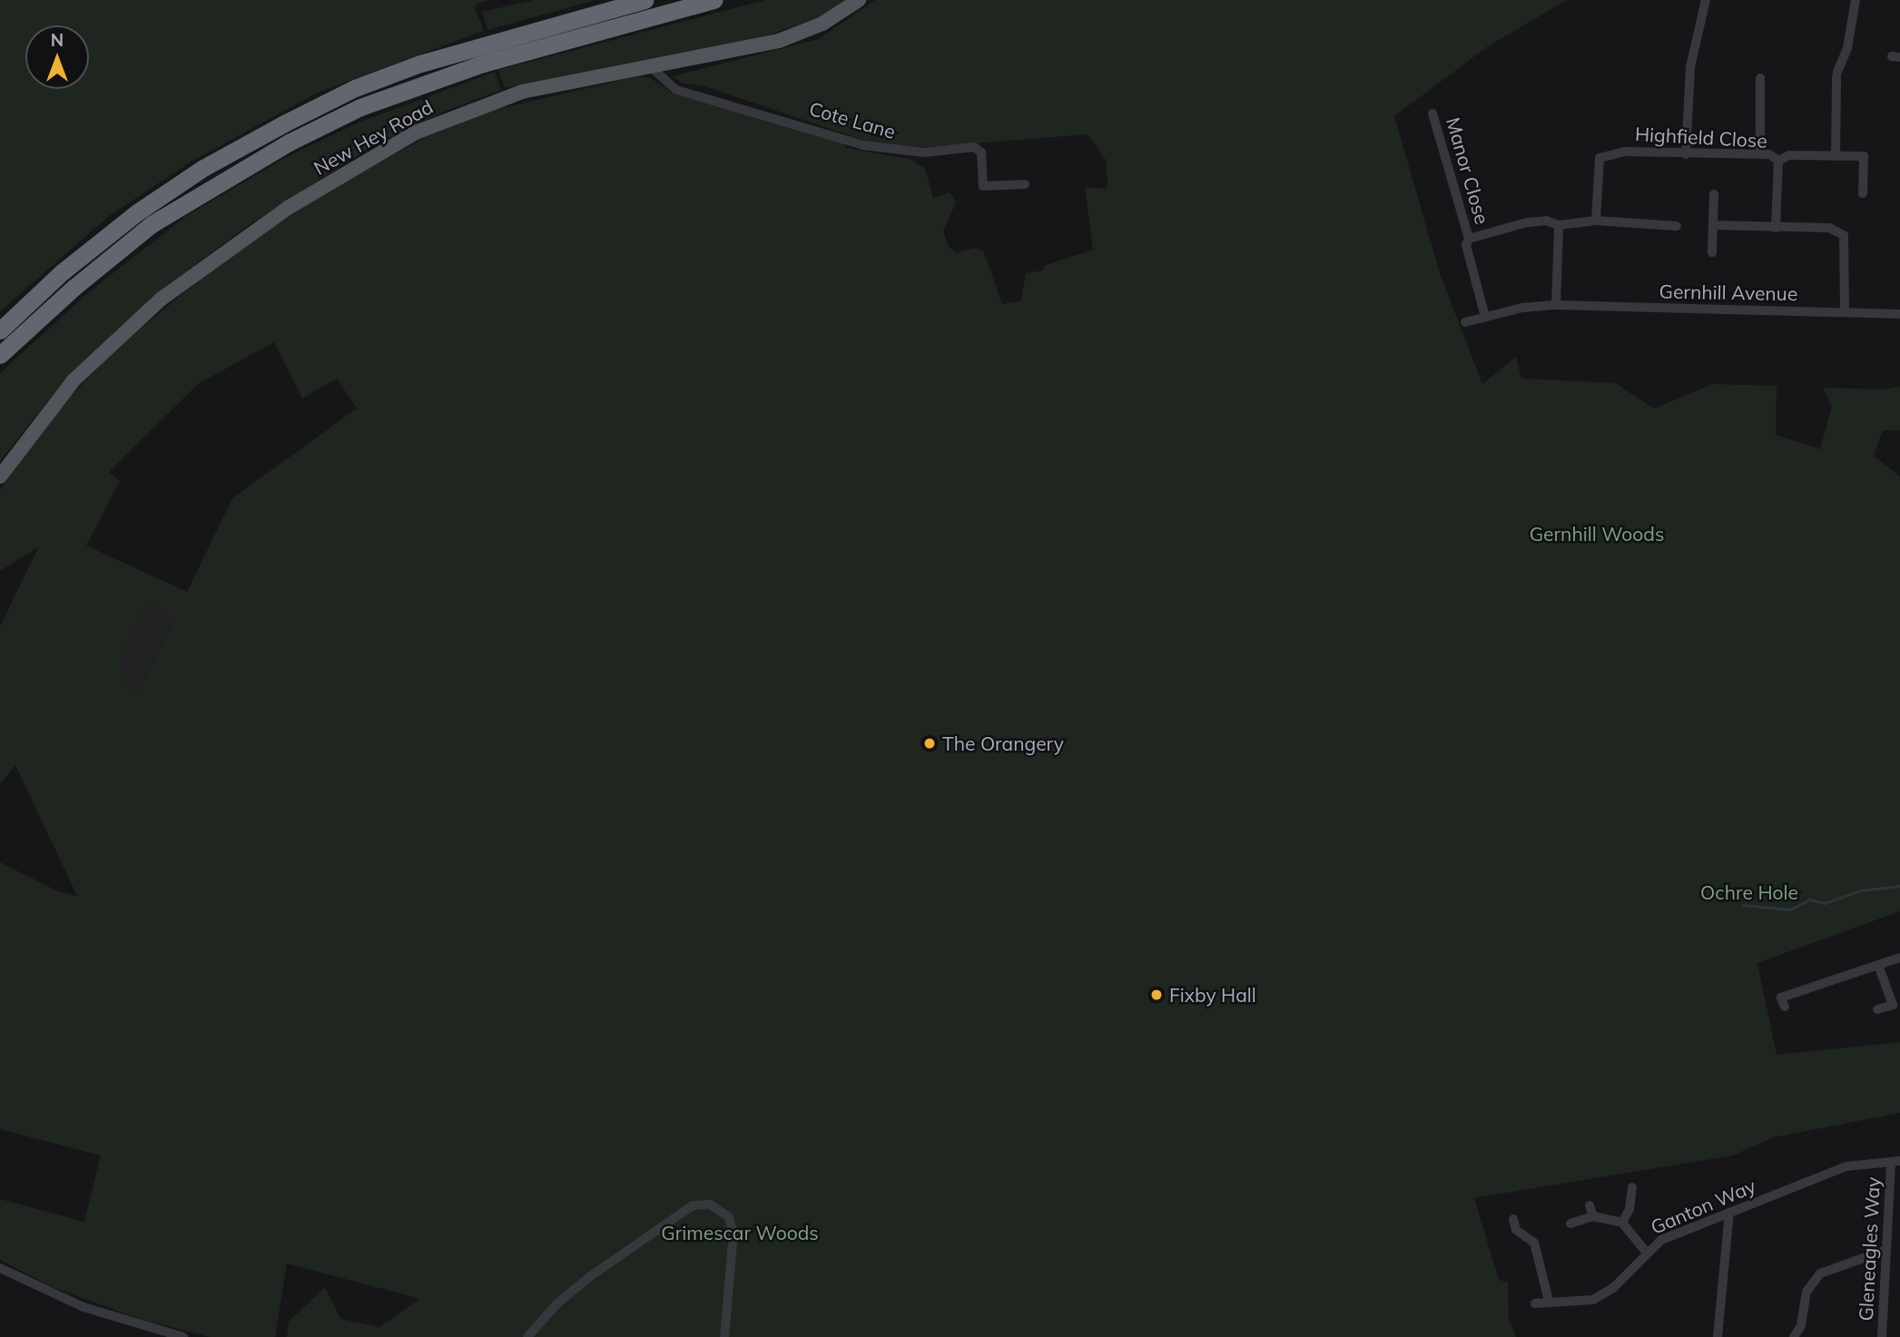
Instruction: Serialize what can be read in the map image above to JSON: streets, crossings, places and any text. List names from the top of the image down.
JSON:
{
  "streets": {
    "main road": ["New Hey Road"],
    "street": [
      "Cote Lane",
      "Highfield Close",
      "Manor Close",
      "Gernhill Avenue",
      "Ganton Way",
      "Gleneagles Way"
    ]
  },
  "crossings": [
    ["Cote Lane", "New Hey Road"],
    ["Manor Close", "Gernhill Avenue"],
    ["Ganton Way", "Gleneagles Way"]
  ],
  "parks": ["Gernhill Woods", "Ochre Hole", "Grimescar Woods"],
  "places": ["The Orangery", "Fixby Hall"],
  "north": "top"
}
